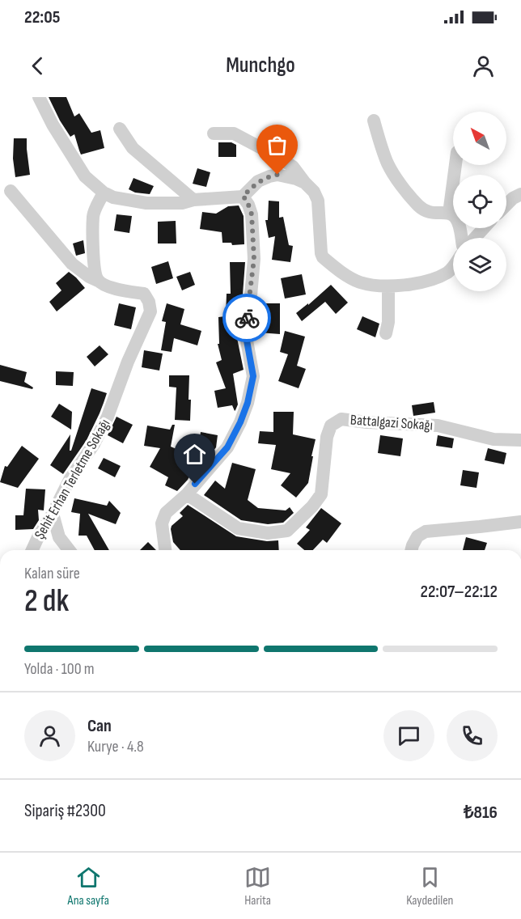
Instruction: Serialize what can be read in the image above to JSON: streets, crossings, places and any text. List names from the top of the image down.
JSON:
{
  "streets": {
    "street": ["Battalgazi Sokağı", "Şehit Erhan Terletme Sokağı"]
  },
  "north": "top left",
  "page": {
    "status": "22:05",
    "header": "Munchgo",
    "heading": ["2 dk", "Kalan süre", "22:07–22:12"],
    "panel": [
      "Can",
      "Kurye · 4.8",
      "Sipariş #2300",
      "₺816"
    ],
    "bar": "Yolda · 100 m",
    "tabs": ["Ana sayfa", "Harita", "Kaydedilen"]
  }
}
